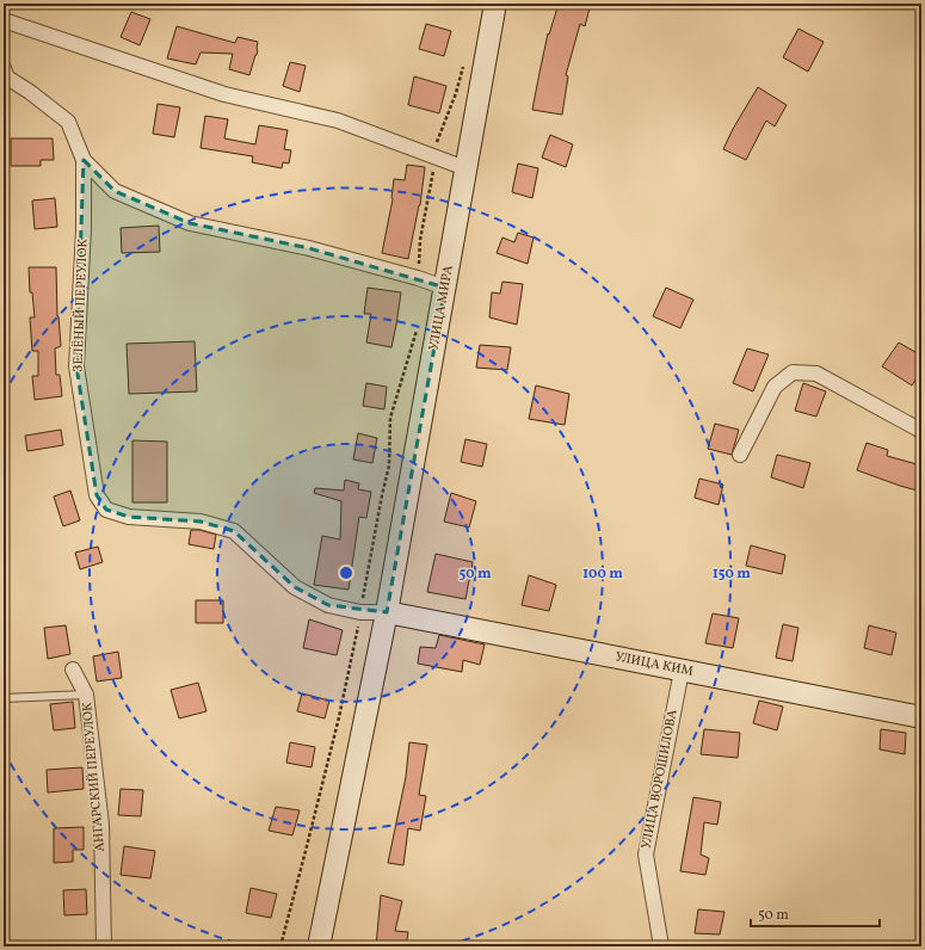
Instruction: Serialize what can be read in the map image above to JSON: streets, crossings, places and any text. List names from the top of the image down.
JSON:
{
  "streets": {
    "street": [
      "ЗЕЛЁНЫЙ ПЕРЕУЛОК",
      "УЛИЦА МИРА",
      "УЛИЦА КИМ",
      "АНГАРСКИЙ ПЕРЕУЛОК",
      "УЛИЦА ВОРОШИЛОВА"
    ]
  },
  "crossings": [
    ["ЗЕЛЁНЫЙ ПЕРЕУЛОК", "УЛИЦА МИРА"],
    ["ЗЕЛЁНЫЙ ПЕРЕУЛОК", "УЛИЦА КИМ"],
    ["УЛИЦА МИРА", "УЛИЦА КИМ"],
    ["УЛИЦА КИМ", "УЛИЦА ВОРОШИЛОВА"]
  ],
  "scale_bar": "50 m",
  "rings": ["50 m", "100 m", "150 m"]
}
